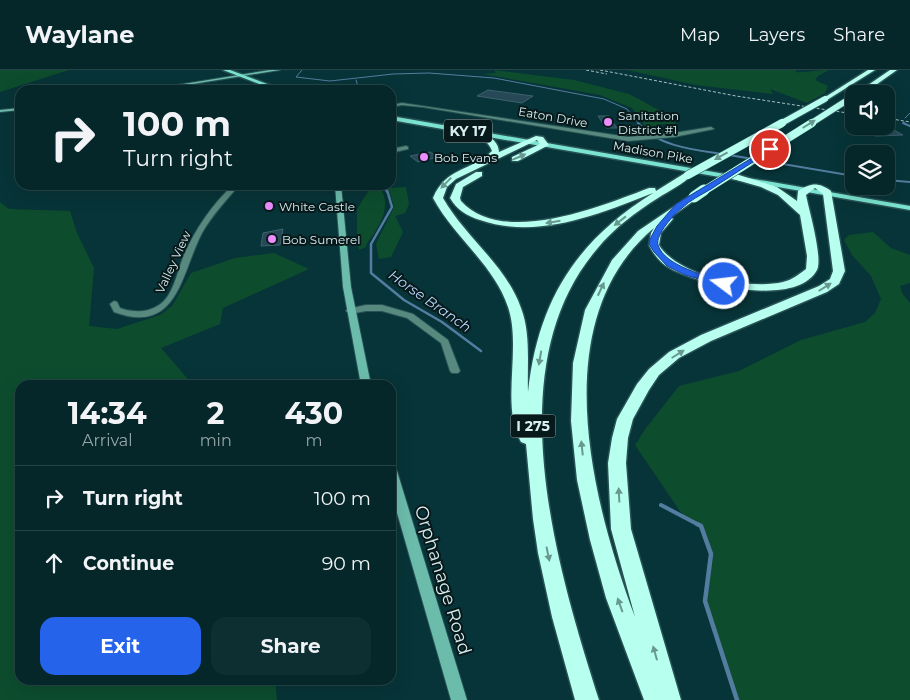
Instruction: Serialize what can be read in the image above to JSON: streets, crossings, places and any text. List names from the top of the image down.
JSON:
{
  "streets": {
    "highway": ["I 275"],
    "main road": ["KY 17", "Madison Pike", "Orphanage Road"],
    "street": ["Eaton Drive", "Valley View"]
  },
  "water": ["Horse Branch"],
  "places": [
    "Sanitation District #1",
    "Bob Evans",
    "White Castle",
    "Bob Sumerel"
  ],
  "page": {
    "header": "Waylane",
    "nav": ["Map", "Layers", "Share"],
    "turn": ["100 m", "Turn right"],
    "eta": [
      "14:34",
      "Arrival",
      "2",
      "min",
      "430",
      "m"
    ],
    "list": [
      {
        "name": "Turn right",
        "value": "100 m"
      },
      {
        "name": "Continue",
        "value": "90 m"
      }
    ],
    "buttons": ["Exit", "Share"]
  }
}
